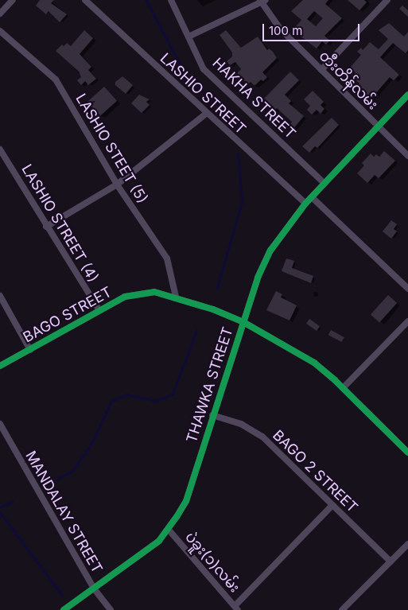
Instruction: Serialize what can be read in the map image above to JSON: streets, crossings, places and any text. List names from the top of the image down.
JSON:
{
  "streets": {
    "street": [
      "တီးတိန်လမ်း",
      "LASHIO STREET",
      "HAKHA STREET",
      "LASHIO STEET (5)",
      "LASHIO STREET (4)",
      "BAGO STREET",
      "THAWKA STREET",
      "BAGO 2 STREET",
      "MANDALAY STREET",
      "ပဲခူး(၁)လမ်း"
    ]
  },
  "crossings": [
    ["တီးတိန်လမ်း", "THAWKA STREET"],
    ["LASHIO STREET", "THAWKA STREET"],
    ["HAKHA STREET", "THAWKA STREET"],
    ["LASHIO STEET (5)", "BAGO STREET"],
    ["LASHIO STREET (4)", "BAGO STREET"],
    ["BAGO STREET", "THAWKA STREET"],
    ["THAWKA STREET", "BAGO 2 STREET"],
    ["THAWKA STREET", "MANDALAY STREET"],
    ["THAWKA STREET", "ပဲခူး(၁)လမ်း"]
  ],
  "scale_bar": "100 m"
}
